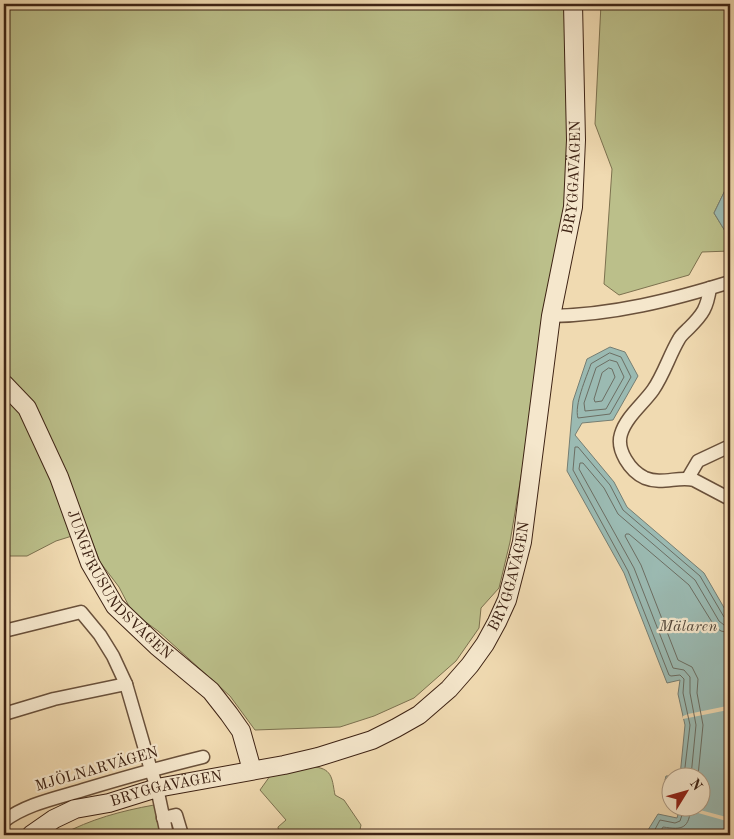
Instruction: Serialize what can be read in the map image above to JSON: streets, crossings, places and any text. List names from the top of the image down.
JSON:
{
  "streets": {
    "main road": ["BRYGGAVÄGEN", "JUNGFRUSUNDSVÄGEN"],
    "street": ["MJÖLNARVÄGEN"]
  },
  "crossings": [
    ["BRYGGAVÄGEN", "JUNGFRUSUNDSVÄGEN"]
  ],
  "water": ["Mälaren"],
  "north": "top right"
}
